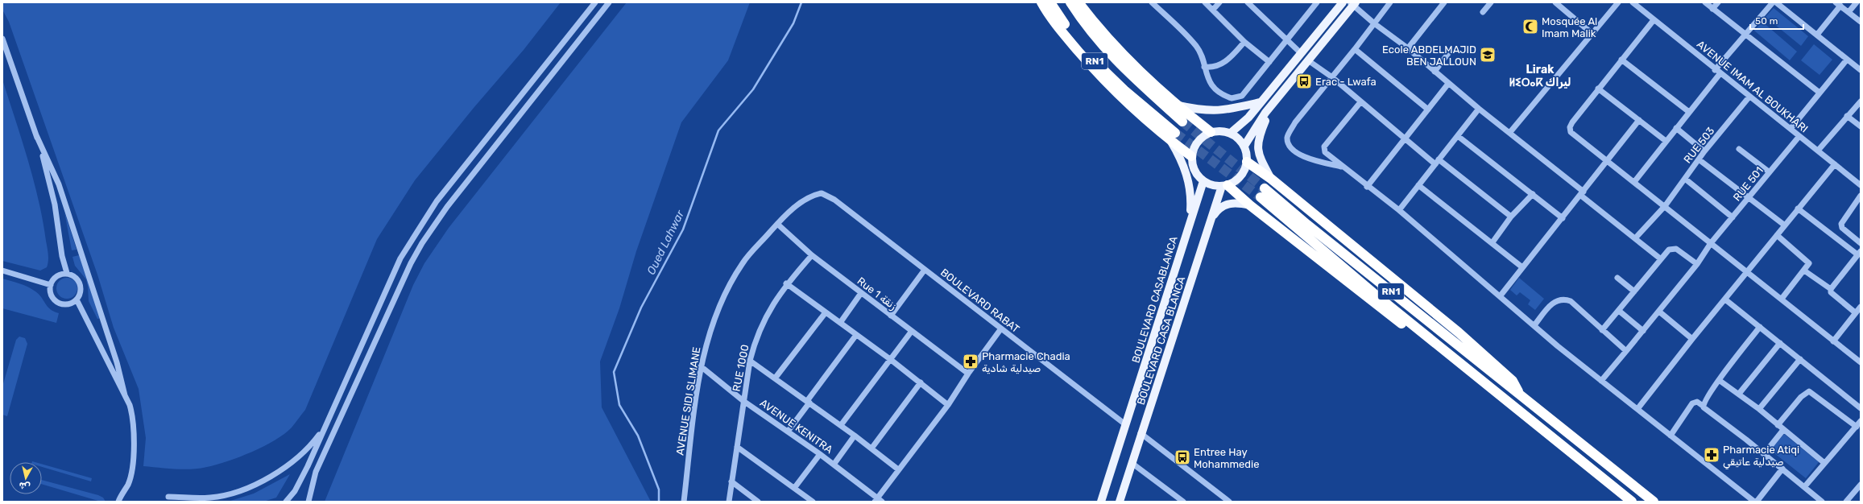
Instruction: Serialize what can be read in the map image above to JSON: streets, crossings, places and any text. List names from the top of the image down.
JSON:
{
  "streets": {
    "highway": ["RN1"],
    "main road": ["BOULEVARD CASABLANCA", "BOULEVARD CASA BLANCA"],
    "street": [
      "AVENUE IMAM AL BOUKHARI",
      "RUE 503",
      "RUE 501",
      "Rue 1 زنقة",
      "BOULEVARD RABAT",
      "RUE 1000",
      "AVENUE SIDI SLIMANE",
      "AVENUE KENITRA"
    ]
  },
  "crossings": [
    ["AVENUE IMAM AL BOUKHARI", "RUE 503"],
    ["AVENUE IMAM AL BOUKHARI", "RUE 501"],
    ["Rue 1 زنقة", "RUE 1000"],
    ["Rue 1 زنقة", "AVENUE SIDI SLIMANE"],
    ["BOULEVARD CASABLANCA", "BOULEVARD RABAT"],
    ["BOULEVARD CASABLANCA", "BOULEVARD CASA BLANCA"],
    ["BOULEVARD RABAT", "AVENUE SIDI SLIMANE"],
    ["RUE 1000", "AVENUE KENITRA"],
    ["AVENUE SIDI SLIMANE", "AVENUE KENITRA"]
  ],
  "districts": ["Lirak ⵍⵉⵔⴰⴽ ليراك"],
  "water": ["Oued Lahwar"],
  "places": {
    "mosque": ["Mosquée Al Imam Malik"],
    "school or university": ["Ecole ABDELMAJID BEN JALLOUN"],
    "bus stop": ["Erac - Lwafa", "Entree Hay Mohammedie"],
    "pharmacy": ["Pharmacie Chadia صيدلية شادية", "Pharmacie Atiqi صيدلية عاتيقي"]
  },
  "scale_bar": "50 m",
  "north": "bottom"
}
